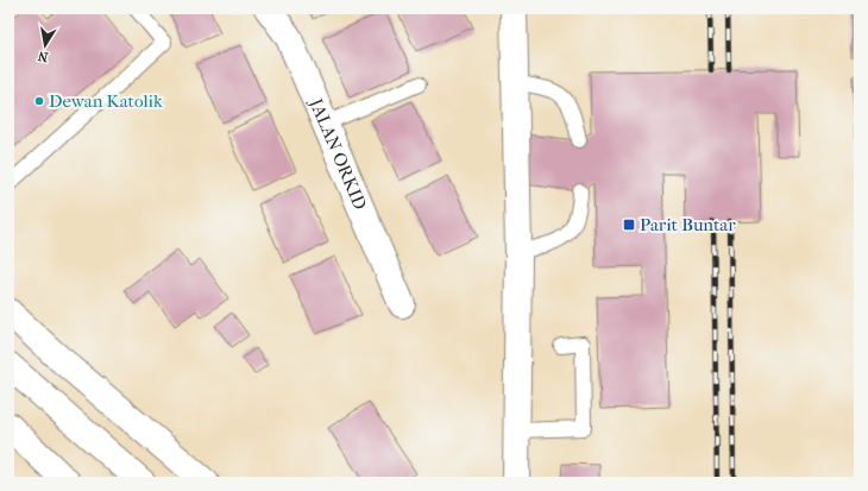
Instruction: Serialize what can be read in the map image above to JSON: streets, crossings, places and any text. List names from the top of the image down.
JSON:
{
  "streets": {
    "street": ["JALAN ORKID"]
  },
  "places": {
    "other": ["Dewan Katolik"],
    "transit": ["Parit Buntar"]
  },
  "north": "bottom"
}
